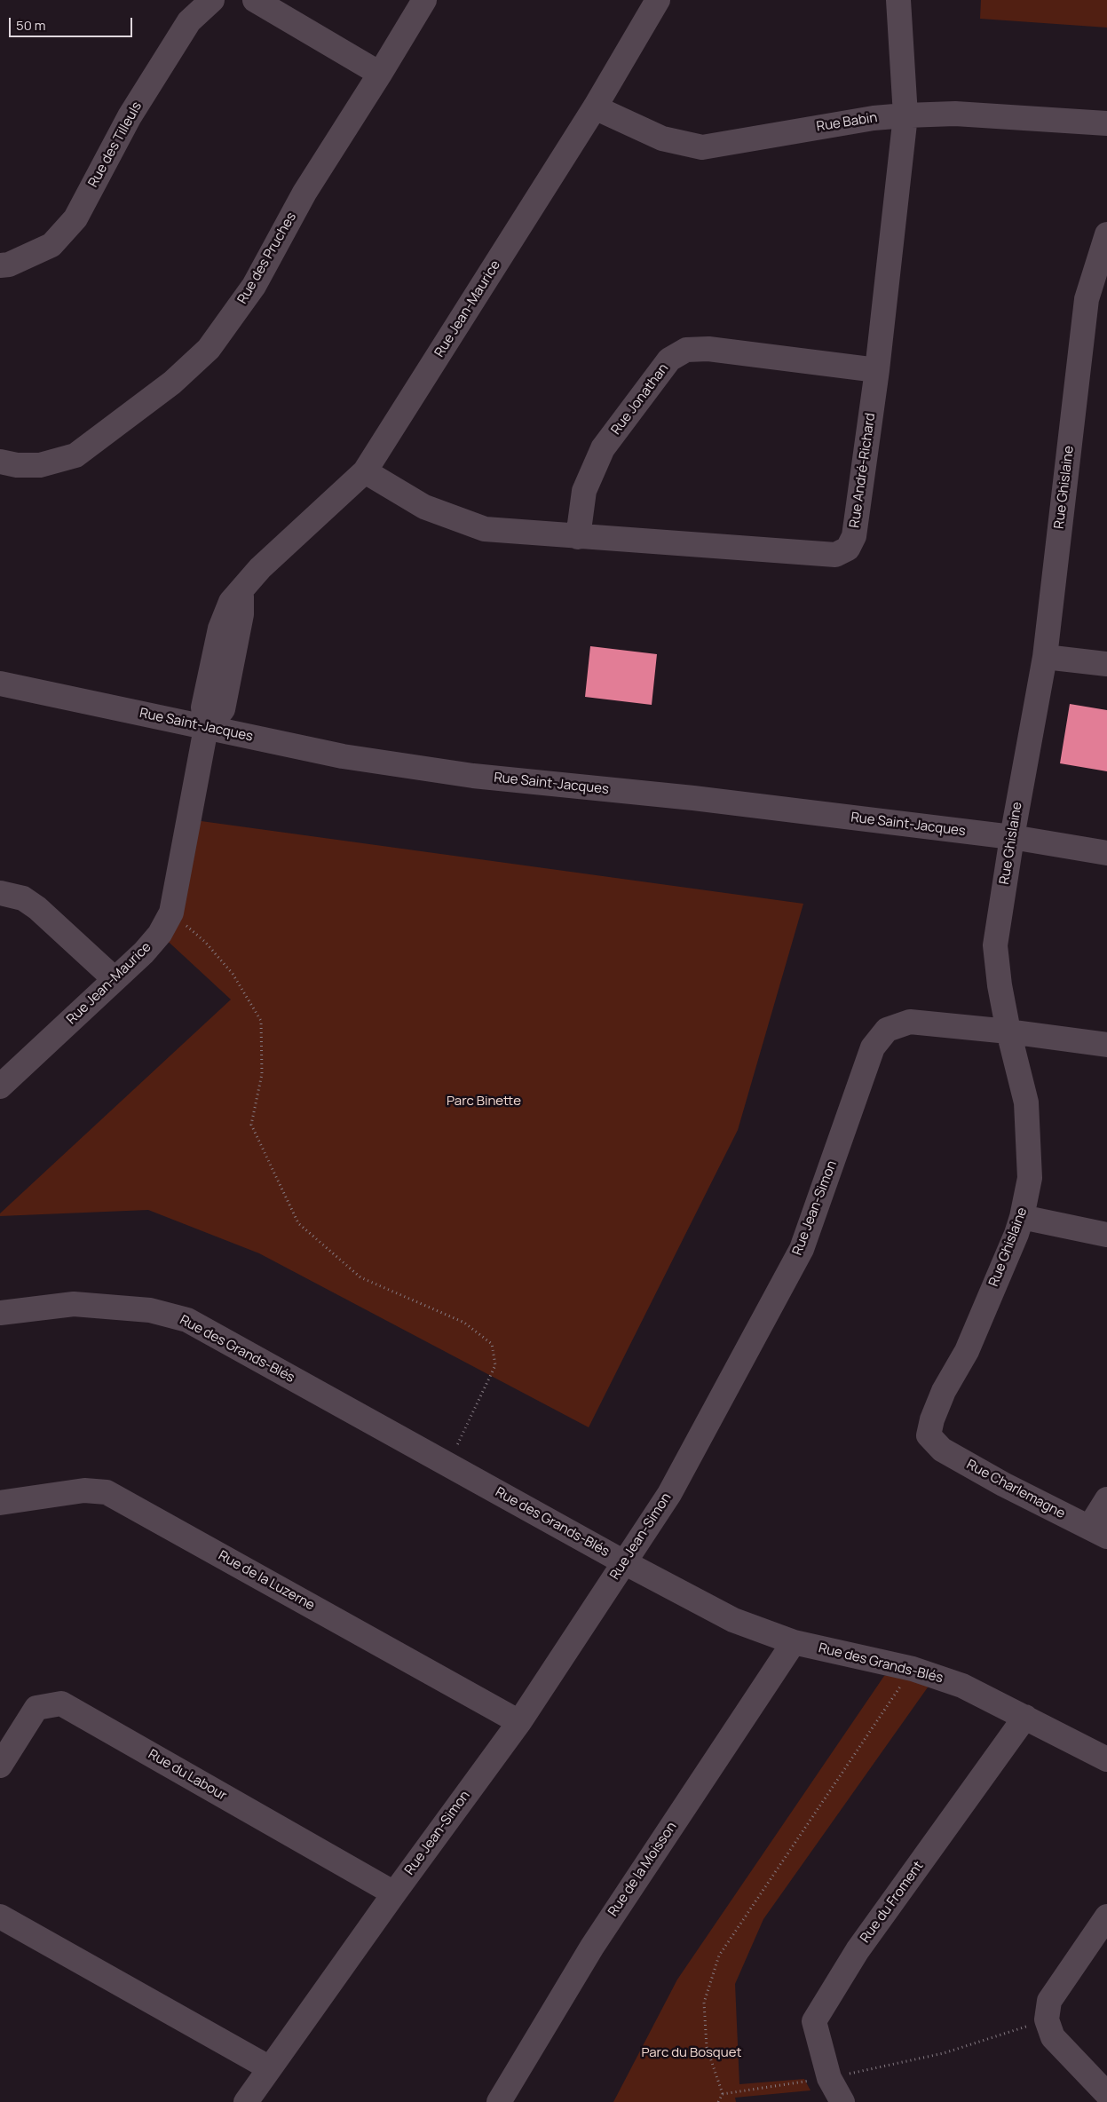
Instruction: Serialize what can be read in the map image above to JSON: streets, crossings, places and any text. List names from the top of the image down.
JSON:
{
  "streets": {
    "street": [
      "Rue Babin",
      "Rue des Tilleuls",
      "Rue des Pruches",
      "Rue Jean-Maurice",
      "Rue Jonathan",
      "Rue André-Richard",
      "Rue Ghislaine",
      "Rue Saint-Jacques",
      "Rue Jean-Simon",
      "Rue des Grands-Blés",
      "Rue Charlemagne",
      "Rue de la Luzerne",
      "Rue du Labour",
      "Rue de la Moisson",
      "Rue du Froment"
    ]
  },
  "crossings": [
    ["Rue Babin", "Rue Jean-Maurice"],
    ["Rue Babin", "Rue André-Richard"],
    ["Rue Jean-Maurice", "Rue André-Richard"],
    ["Rue Jean-Maurice", "Rue Saint-Jacques"],
    ["Rue Jonathan", "Rue André-Richard"],
    ["Rue Ghislaine", "Rue Saint-Jacques"],
    ["Rue Ghislaine", "Rue Jean-Simon"],
    ["Rue Ghislaine", "Rue Charlemagne"],
    ["Rue Jean-Simon", "Rue des Grands-Blés"],
    ["Rue Jean-Simon", "Rue de la Luzerne"],
    ["Rue Jean-Simon", "Rue du Labour"],
    ["Rue des Grands-Blés", "Rue de la Moisson"],
    ["Rue des Grands-Blés", "Rue du Froment"]
  ],
  "parks": ["Parc Binette", "Parc du Bosquet"],
  "scale_bar": "50 m"
}
